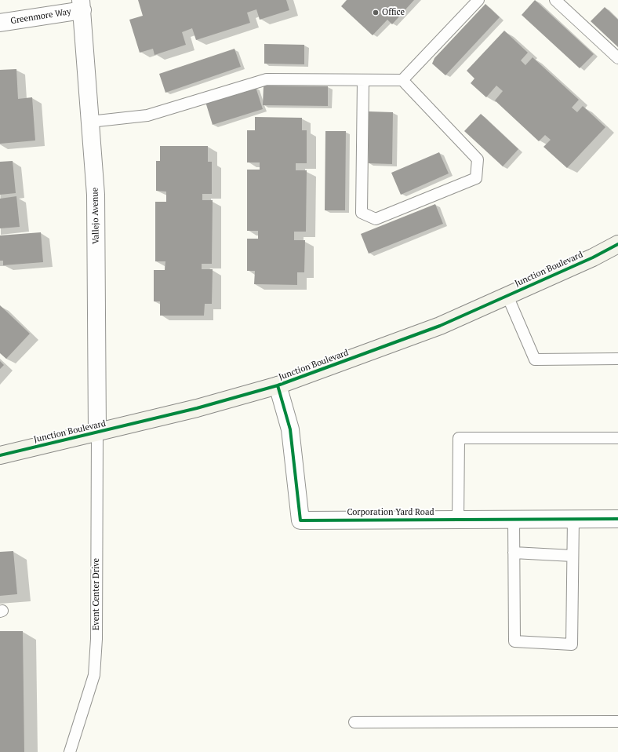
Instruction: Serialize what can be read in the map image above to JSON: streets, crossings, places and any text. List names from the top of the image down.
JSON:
{
  "streets": {
    "main road": ["Junction Boulevard"],
    "street": ["Greenmore Way", "Vallejo Avenue", "Corporation Yard Road"],
    "lane": ["Event Center Drive"]
  },
  "crossings": [
    ["Greenmore Way", "Vallejo Avenue"],
    ["Vallejo Avenue", "Junction Boulevard"],
    ["Vallejo Avenue", "Event Center Drive"],
    ["Junction Boulevard", "Corporation Yard Road"],
    ["Junction Boulevard", "Event Center Drive"]
  ],
  "places": ["Office"]
}
